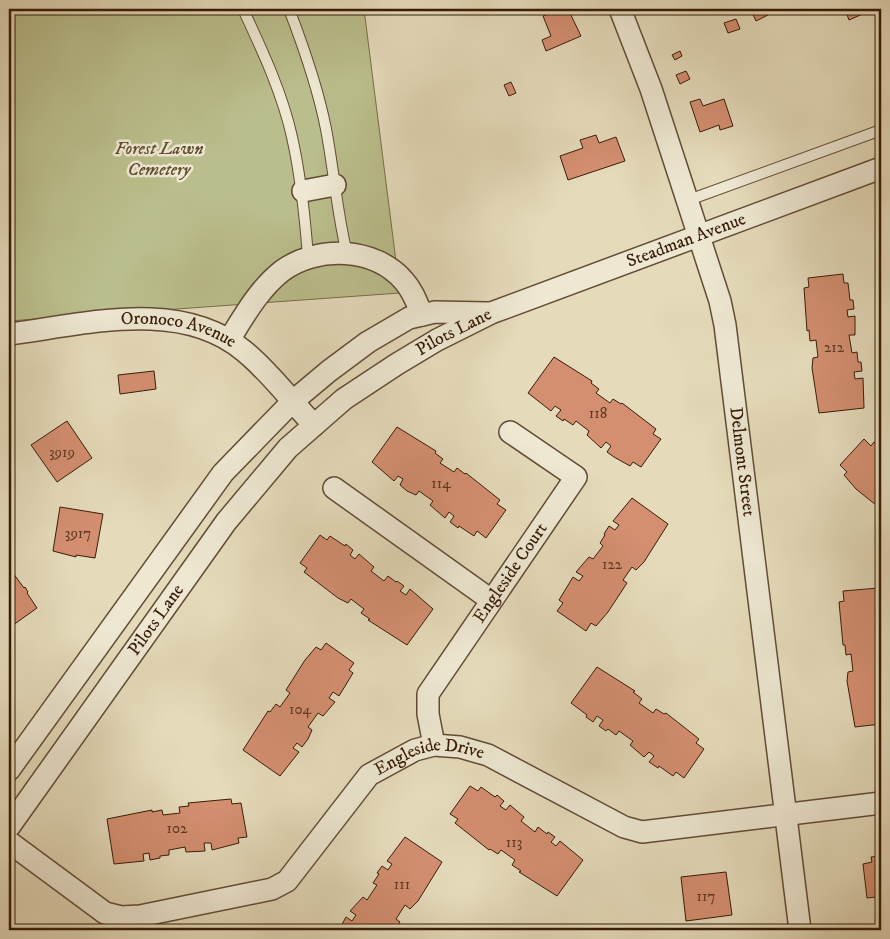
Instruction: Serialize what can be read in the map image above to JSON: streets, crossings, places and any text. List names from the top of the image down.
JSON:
{
  "streets": {
    "street": [
      "Steadman Avenue",
      "Oronoco Avenue",
      "Pilots Lane",
      "Delmont Street",
      "Engleside Court",
      "Engleside Drive"
    ]
  },
  "crossings": [
    ["Steadman Avenue", "Pilots Lane"],
    ["Steadman Avenue", "Delmont Street"],
    ["Oronoco Avenue", "Pilots Lane"],
    ["Delmont Street", "Engleside Drive"],
    ["Engleside Court", "Engleside Drive"]
  ],
  "parks": ["Forest Lawn Cemetery"],
  "house_numbers": [
    "212",
    "118",
    "3919",
    "114",
    "3917",
    "122",
    "104",
    "102",
    "113",
    "111",
    "117"
  ]
}
